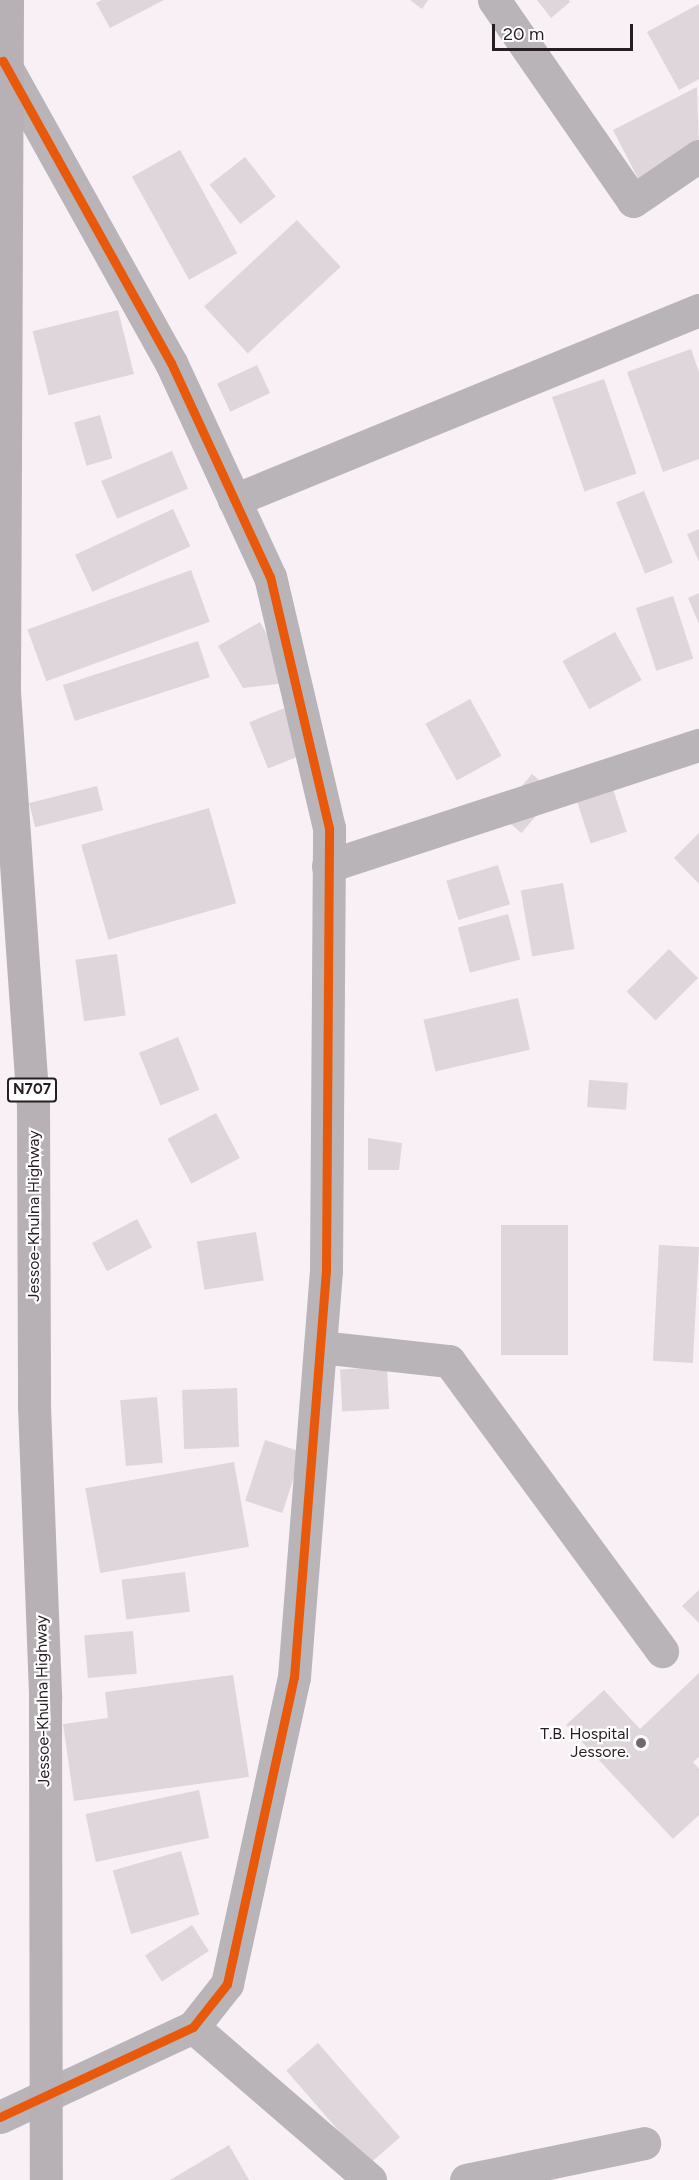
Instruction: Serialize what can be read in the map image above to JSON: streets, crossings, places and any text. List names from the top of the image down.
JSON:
{
  "streets": {
    "highway": ["N707", "Jessoe-Khulna Highway"]
  },
  "places": ["T.B. Hospital Jessore."],
  "scale_bar": "20 m"
}
